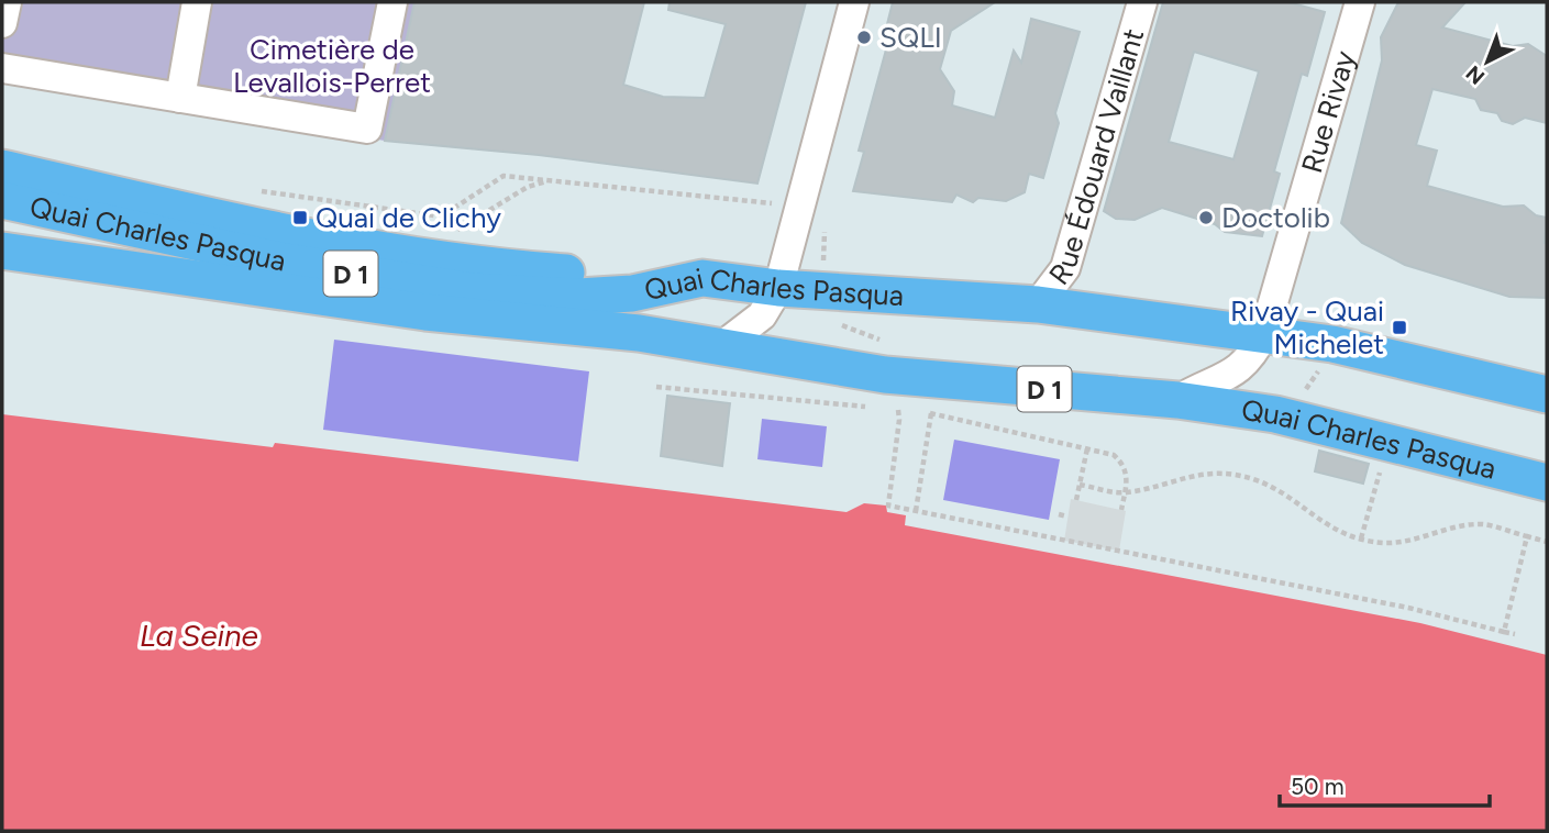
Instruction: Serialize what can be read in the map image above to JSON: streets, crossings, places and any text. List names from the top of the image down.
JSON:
{
  "streets": {
    "main road": ["Quai Charles Pasqua", "D 1"],
    "street": ["Rue Rivay", "Rue Édouard Vaillant"]
  },
  "crossings": [
    ["Rue Rivay", "Quai Charles Pasqua"],
    ["Rue Édouard Vaillant", "Quai Charles Pasqua"],
    ["Quai Charles Pasqua", "D 1"]
  ],
  "water": ["La Seine"],
  "parks": ["Cimetière de Levallois-Perret"],
  "places": {
    "other": ["SQLI", "Doctolib"],
    "transit": ["Quai de Clichy", "Rivay - Quai Michelet"]
  },
  "scale_bar": "50 m",
  "north": "bottom left"
}
